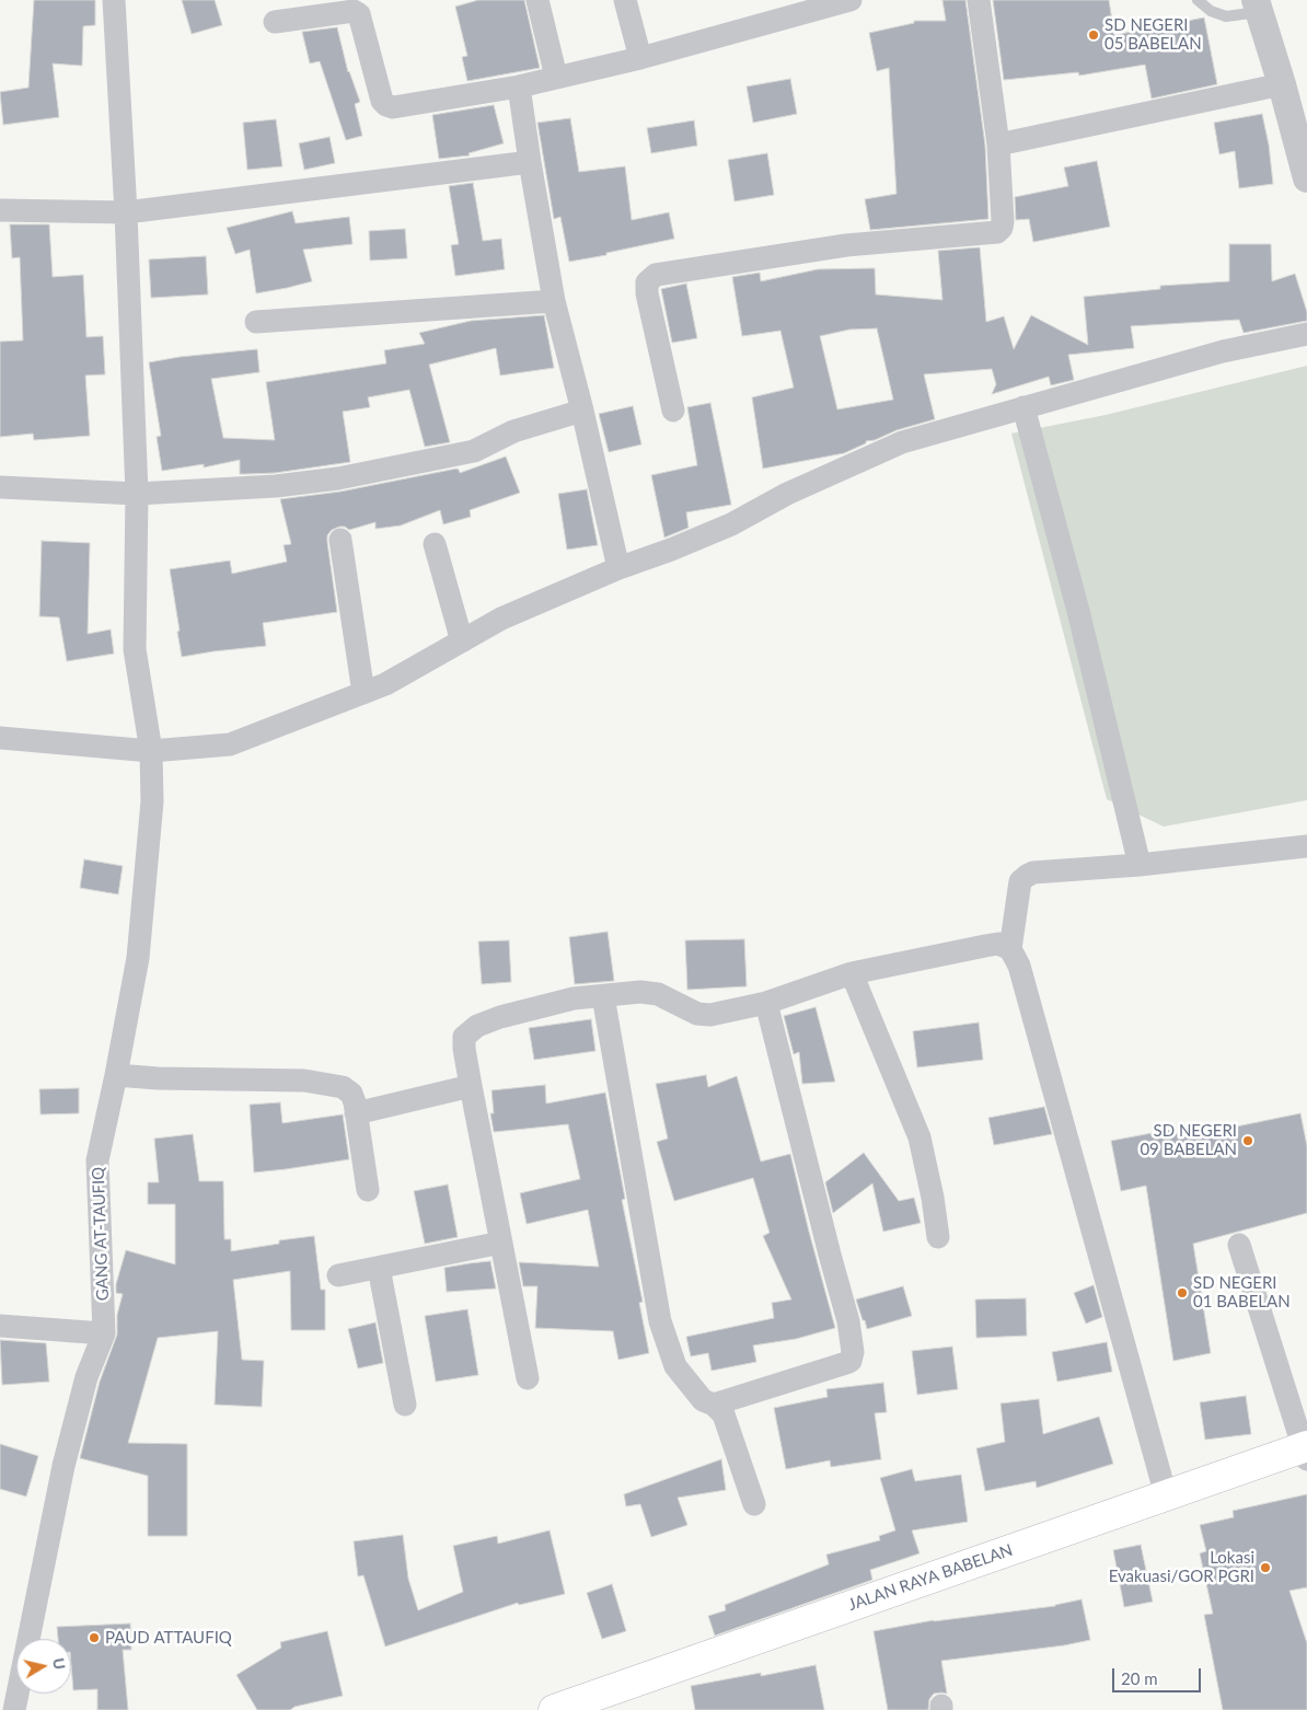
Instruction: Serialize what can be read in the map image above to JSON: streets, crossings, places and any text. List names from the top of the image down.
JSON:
{
  "streets": {
    "main road": ["JALAN RAYA BABELAN"],
    "street": ["GANG AT-TAUFIQ"]
  },
  "places": [
    "SD NEGERI 05 BABELAN",
    "SD NEGERI 09 BABELAN",
    "SD NEGERI 01 BABELAN",
    "Lokasi Evakuasi/GOR PGRI",
    "PAUD ATTAUFIQ"
  ],
  "scale_bar": "20 m",
  "north": "right"
}
